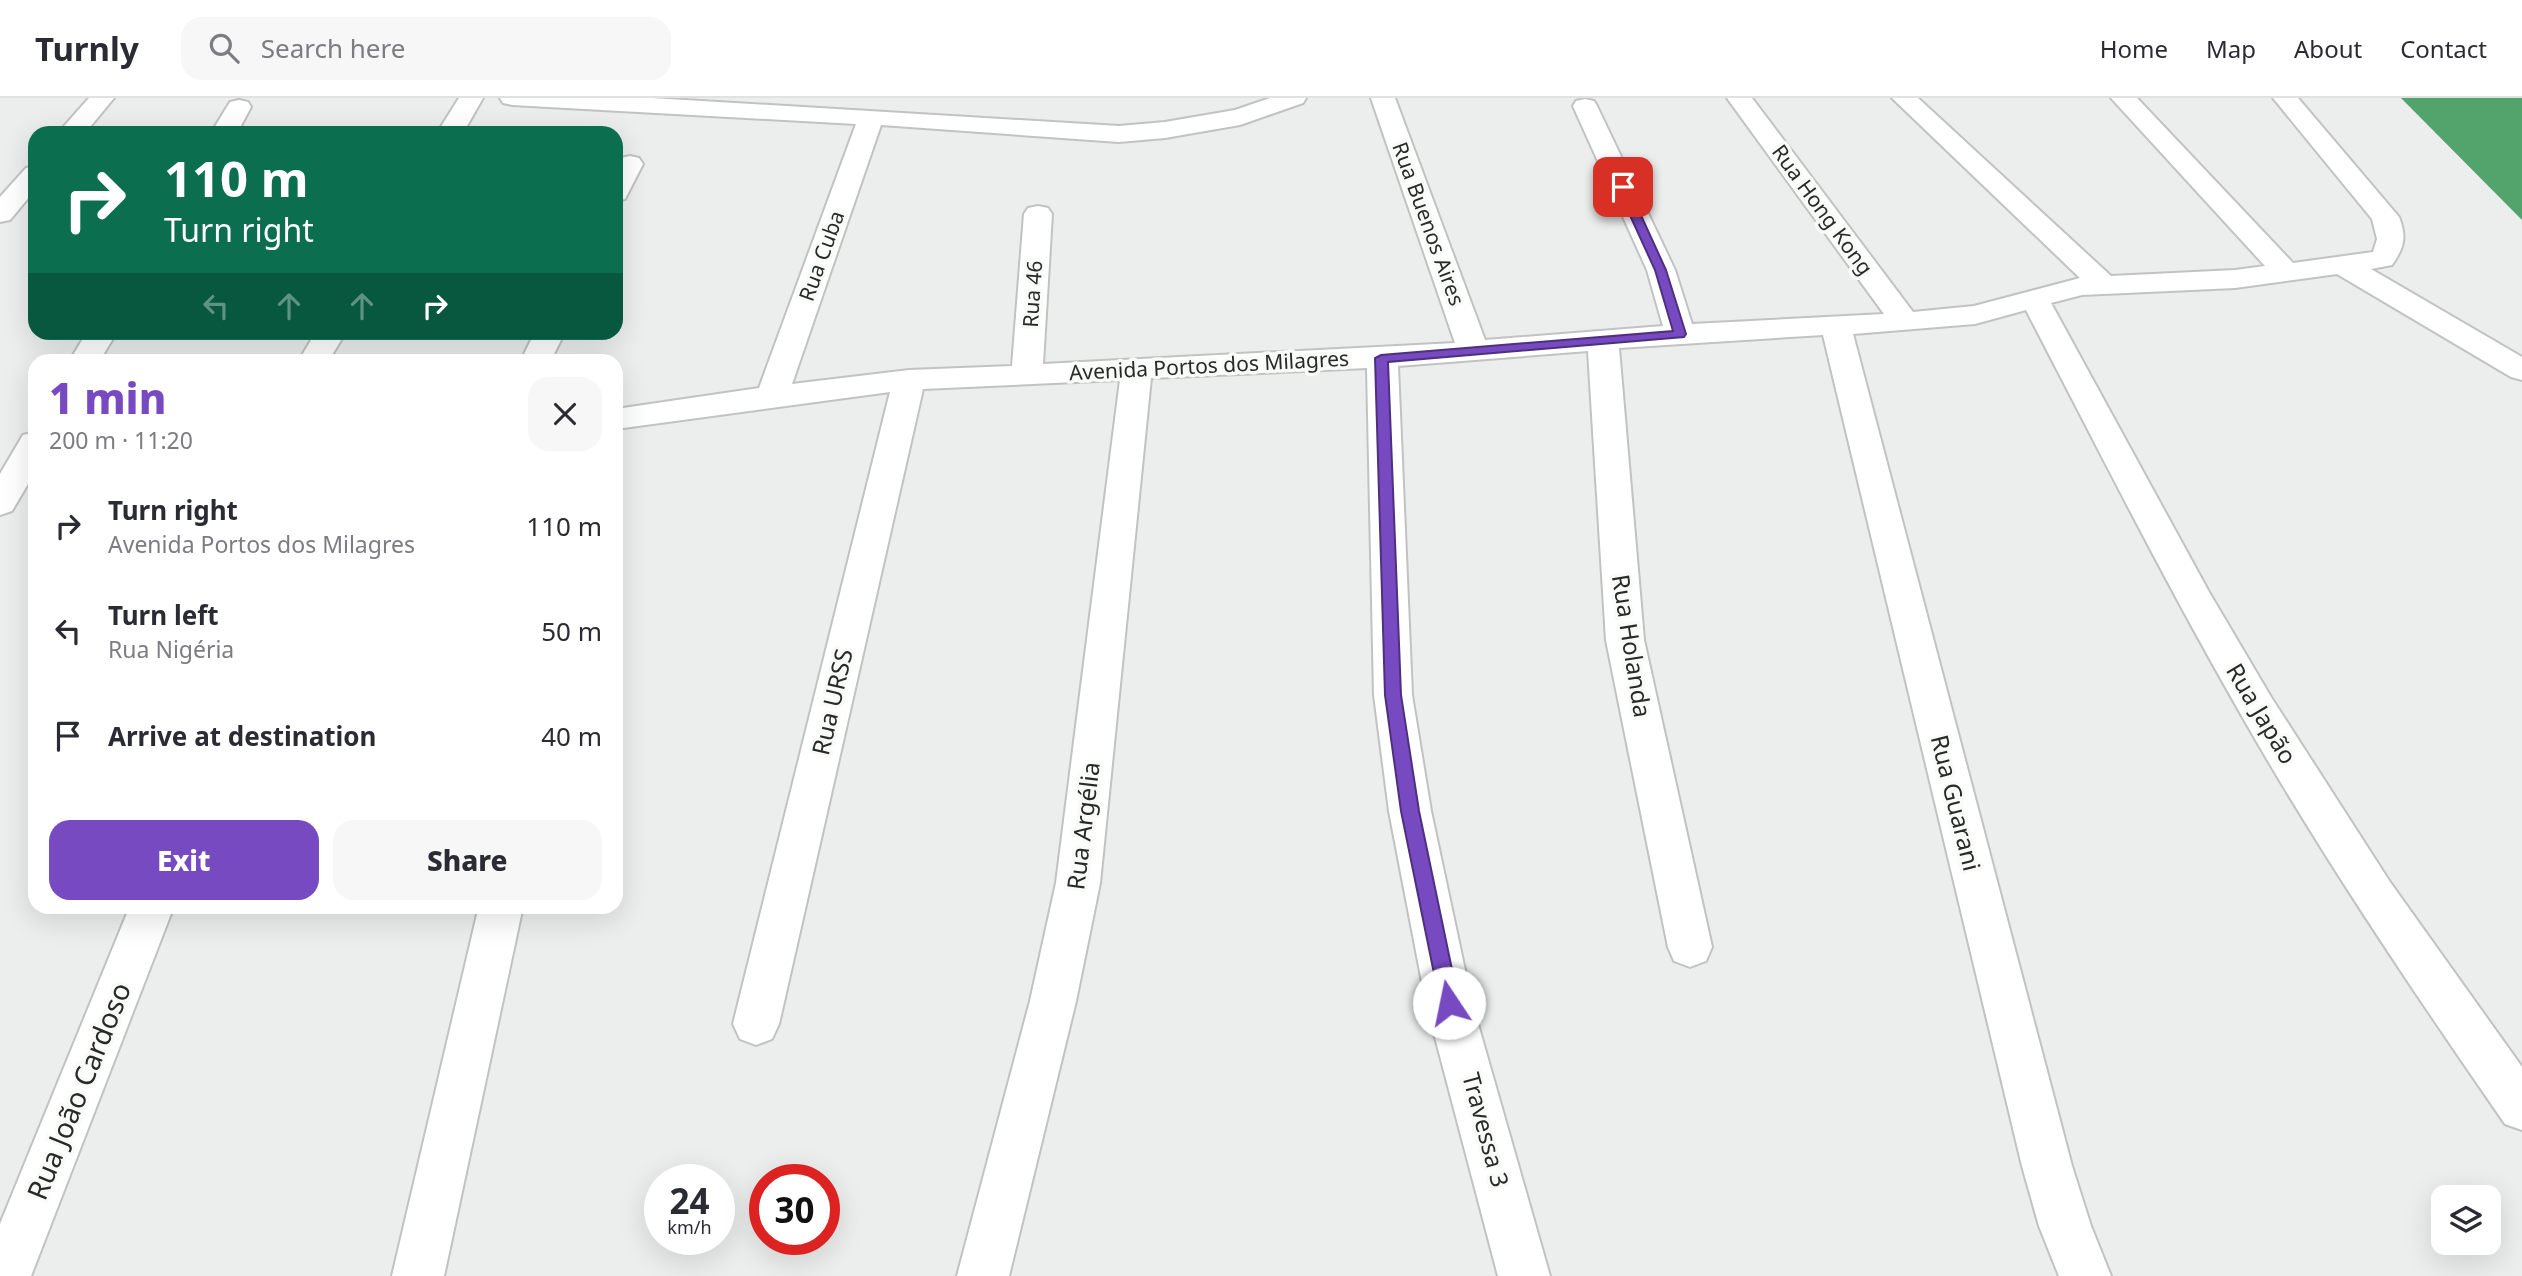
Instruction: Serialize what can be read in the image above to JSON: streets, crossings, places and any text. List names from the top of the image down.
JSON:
{
  "streets": {
    "street": [
      "Rua Hong Kong",
      "Rua Buenos Aires",
      "Rua Cuba",
      "Rua 46",
      "Avenida Portos dos Milagres",
      "Rua Holanda",
      "Rua URSS",
      "Rua Japão",
      "Rua Guarani",
      "Rua Argélia",
      "Rua João Cardoso",
      "Travessa 3"
    ]
  },
  "crossings": [
    ["Rua Hong Kong", "Avenida Portos dos Milagres"],
    ["Rua Buenos Aires", "Avenida Portos dos Milagres"],
    ["Rua Cuba", "Avenida Portos dos Milagres"],
    ["Rua 46", "Avenida Portos dos Milagres"],
    ["Avenida Portos dos Milagres", "Rua Holanda"],
    ["Avenida Portos dos Milagres", "Rua URSS"],
    ["Avenida Portos dos Milagres", "Rua Japão"],
    ["Avenida Portos dos Milagres", "Rua Guarani"],
    ["Avenida Portos dos Milagres", "Rua Argélia"],
    ["Avenida Portos dos Milagres", "Travessa 3"]
  ],
  "page": {
    "header": "Turnly",
    "search": "Search here",
    "nav": [
      "Home",
      "Map",
      "About",
      "Contact"
    ],
    "turn": ["110 m", "Turn right"],
    "heading": ["1 min", "200 m · 11:20"],
    "list": [
      {
        "name": "Turn right",
        "note": "Avenida Portos dos Milagres",
        "value": "110 m"
      },
      {
        "name": "Turn left",
        "note": "Rua Nigéria",
        "value": "50 m"
      },
      {
        "name": "Arrive at destination",
        "value": "40 m"
      }
    ],
    "buttons": ["Exit", "Share"],
    "speed": "24 km/h",
    "limit": "30"
  }
}
